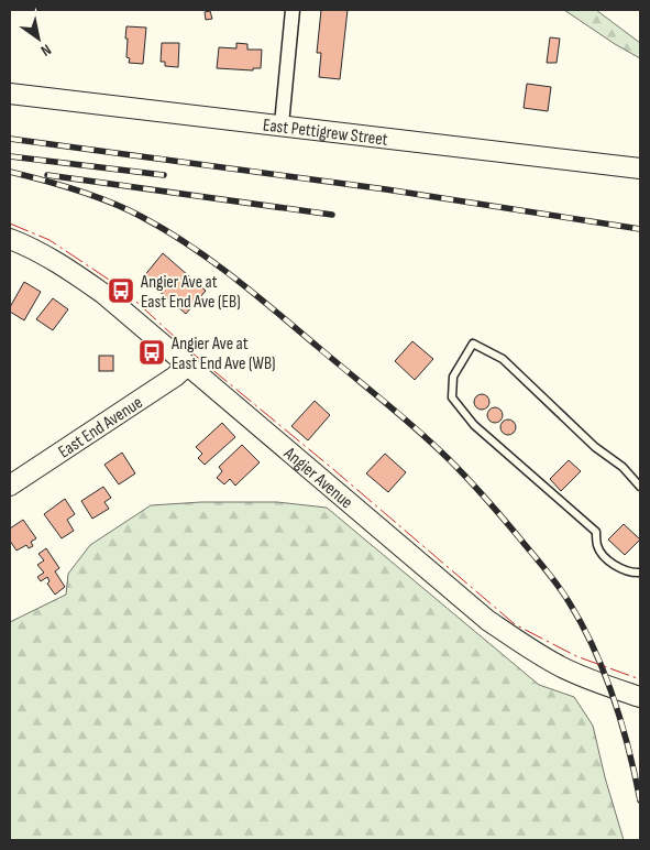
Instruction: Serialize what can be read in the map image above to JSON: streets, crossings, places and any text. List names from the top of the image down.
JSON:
{
  "streets": {
    "street": ["East Pettigrew Street", "East End Avenue", "Angier Avenue"]
  },
  "crossings": [
    ["East End Avenue", "Angier Avenue"]
  ],
  "places": {
    "bus stop": ["Angier Ave at East End Ave (EB)", "Angier Ave at East End Ave (WB)"]
  },
  "north": "bottom right"
}
